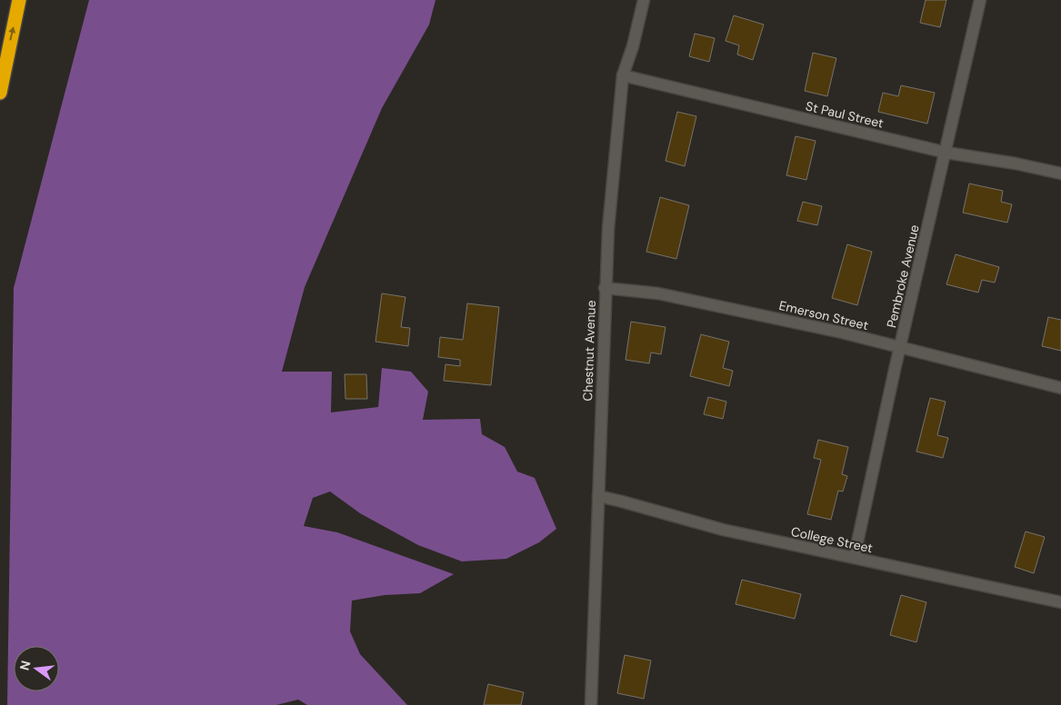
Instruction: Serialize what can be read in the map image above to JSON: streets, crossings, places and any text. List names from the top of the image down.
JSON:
{
  "streets": {
    "street": [
      "St Paul Street",
      "Pembroke Avenue",
      "Emerson Street",
      "Chestnut Avenue",
      "College Street"
    ]
  },
  "crossings": [
    ["St Paul Street", "Pembroke Avenue"],
    ["St Paul Street", "Chestnut Avenue"],
    ["Pembroke Avenue", "Emerson Street"],
    ["Pembroke Avenue", "College Street"],
    ["Emerson Street", "Chestnut Avenue"],
    ["Chestnut Avenue", "College Street"]
  ],
  "north": "left"
}
